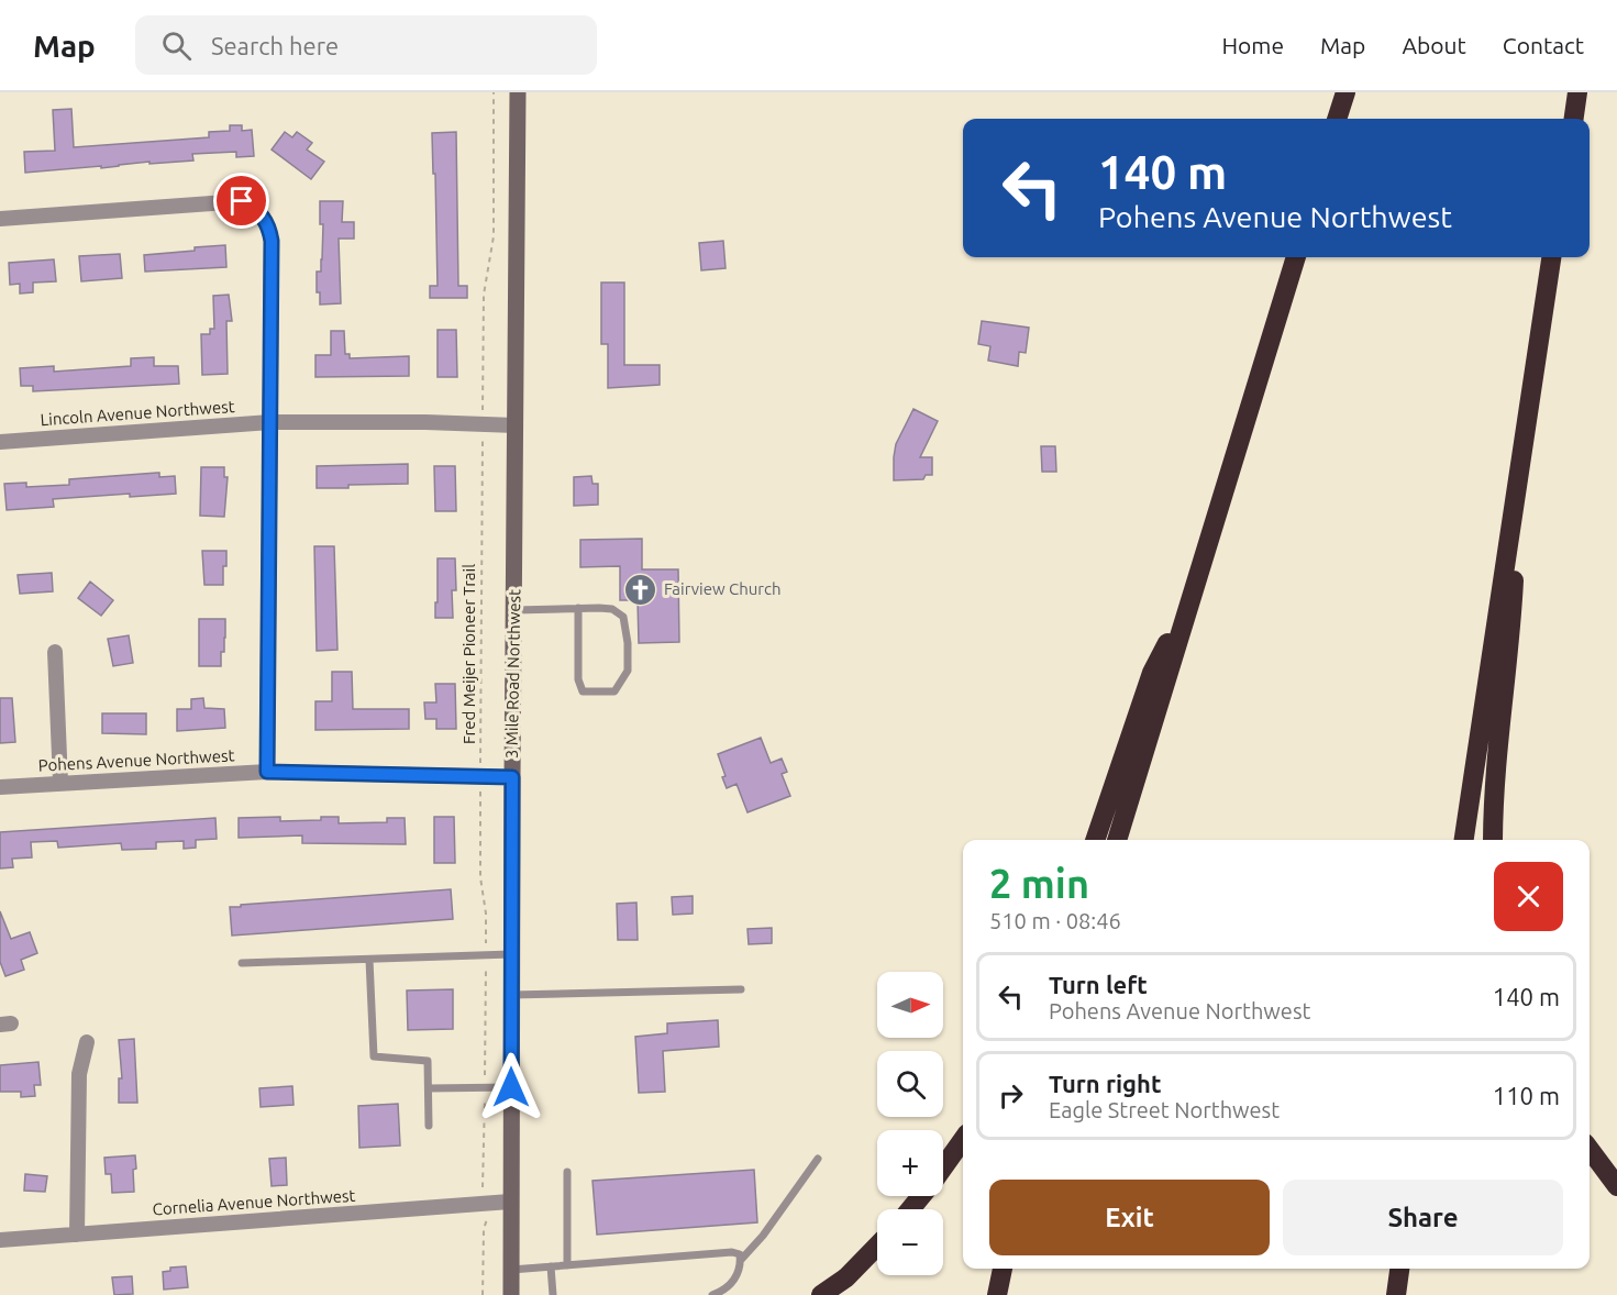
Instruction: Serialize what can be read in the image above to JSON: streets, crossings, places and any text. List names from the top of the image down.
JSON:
{
  "streets": {
    "main road": ["3 Mile Road Northwest"],
    "street": ["Lincoln Avenue Northwest", "Pohens Avenue Northwest", "Cornelia Avenue Northwest"],
    "path": ["Fred Meijer Pioneer Trail"]
  },
  "crossings": [
    ["Lincoln Avenue Northwest", "Fred Meijer Pioneer Trail"],
    ["Lincoln Avenue Northwest", "3 Mile Road Northwest"],
    ["Fred Meijer Pioneer Trail", "Pohens Avenue Northwest"],
    ["Fred Meijer Pioneer Trail", "Cornelia Avenue Northwest"],
    ["3 Mile Road Northwest", "Pohens Avenue Northwest"],
    ["3 Mile Road Northwest", "Cornelia Avenue Northwest"]
  ],
  "places": {
    "church": ["Fairview Church"]
  },
  "north": "right",
  "page": {
    "header": "Map",
    "search": "Search here",
    "nav": [
      "Home",
      "Map",
      "About",
      "Contact"
    ],
    "turn": ["140 m", "Pohens Avenue Northwest"],
    "heading": ["2 min", "510 m · 08:46"],
    "list": [
      {
        "name": "Turn left",
        "note": "Pohens Avenue Northwest",
        "value": "140 m"
      },
      {
        "name": "Turn right",
        "note": "Eagle Street Northwest",
        "value": "110 m"
      }
    ],
    "map_buttons": ["+", "−"],
    "buttons": ["Exit", "Share"]
  }
}
